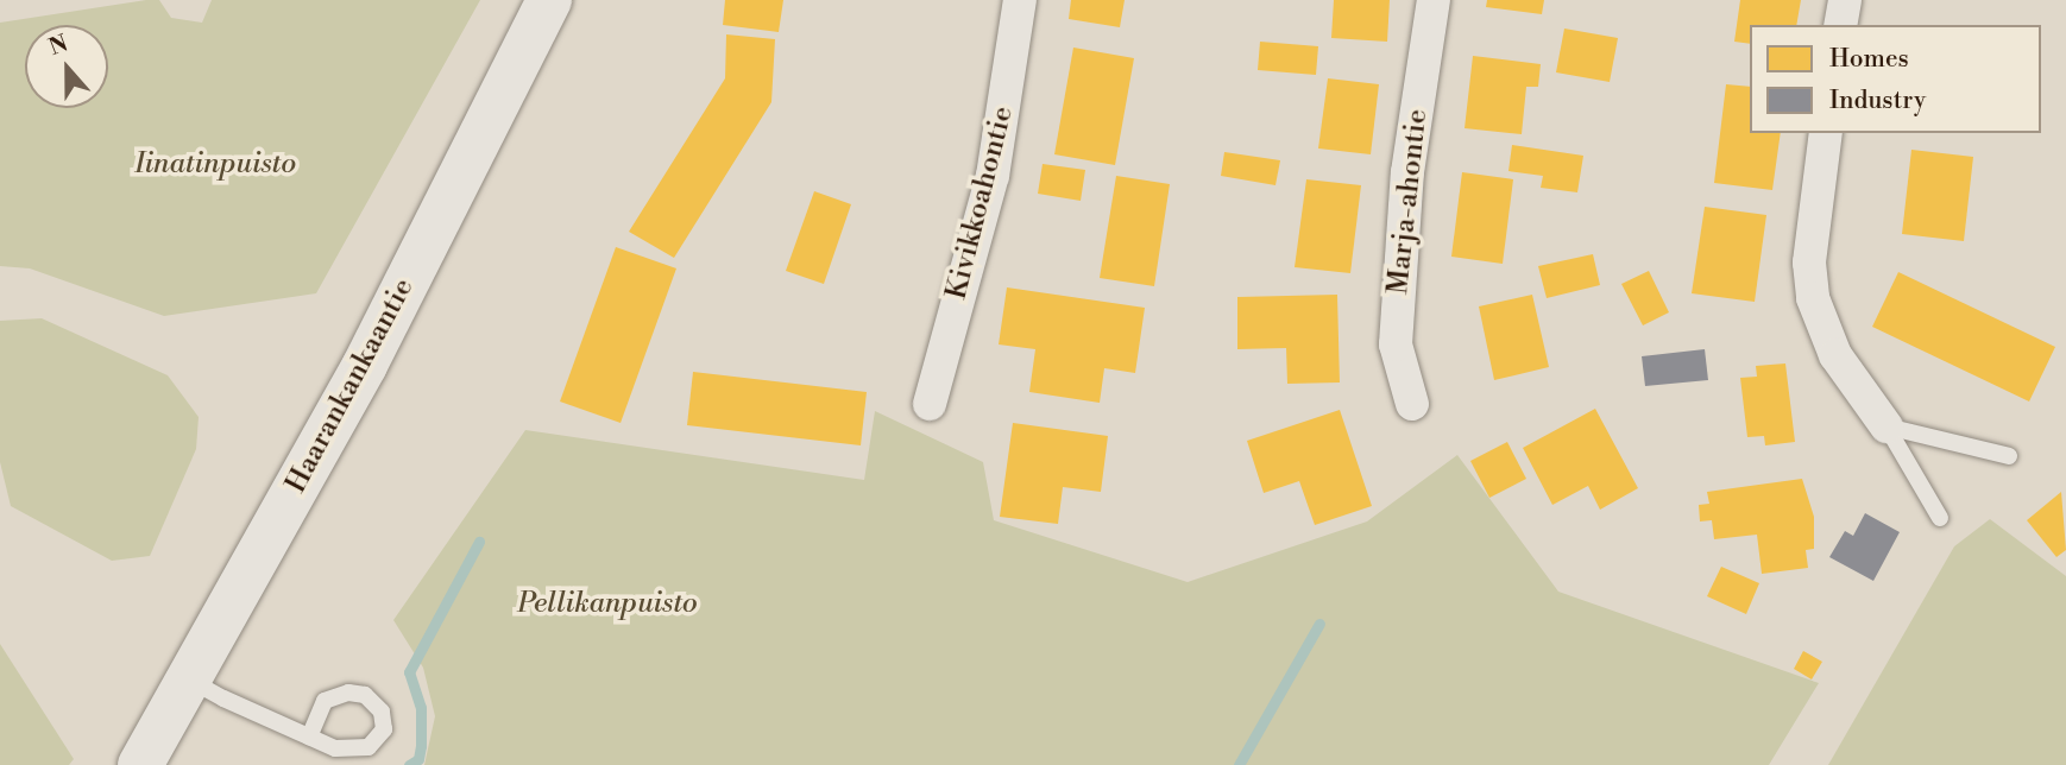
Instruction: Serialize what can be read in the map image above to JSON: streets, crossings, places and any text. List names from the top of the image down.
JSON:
{
  "streets": {
    "street": ["Marja-ahontie", "Kivikkoahontie", "Haarankankaantie"]
  },
  "parks": ["Iinatinpuisto", "Pellikanpuisto"],
  "legend": ["Homes", "Industry"],
  "north": "top"
}
